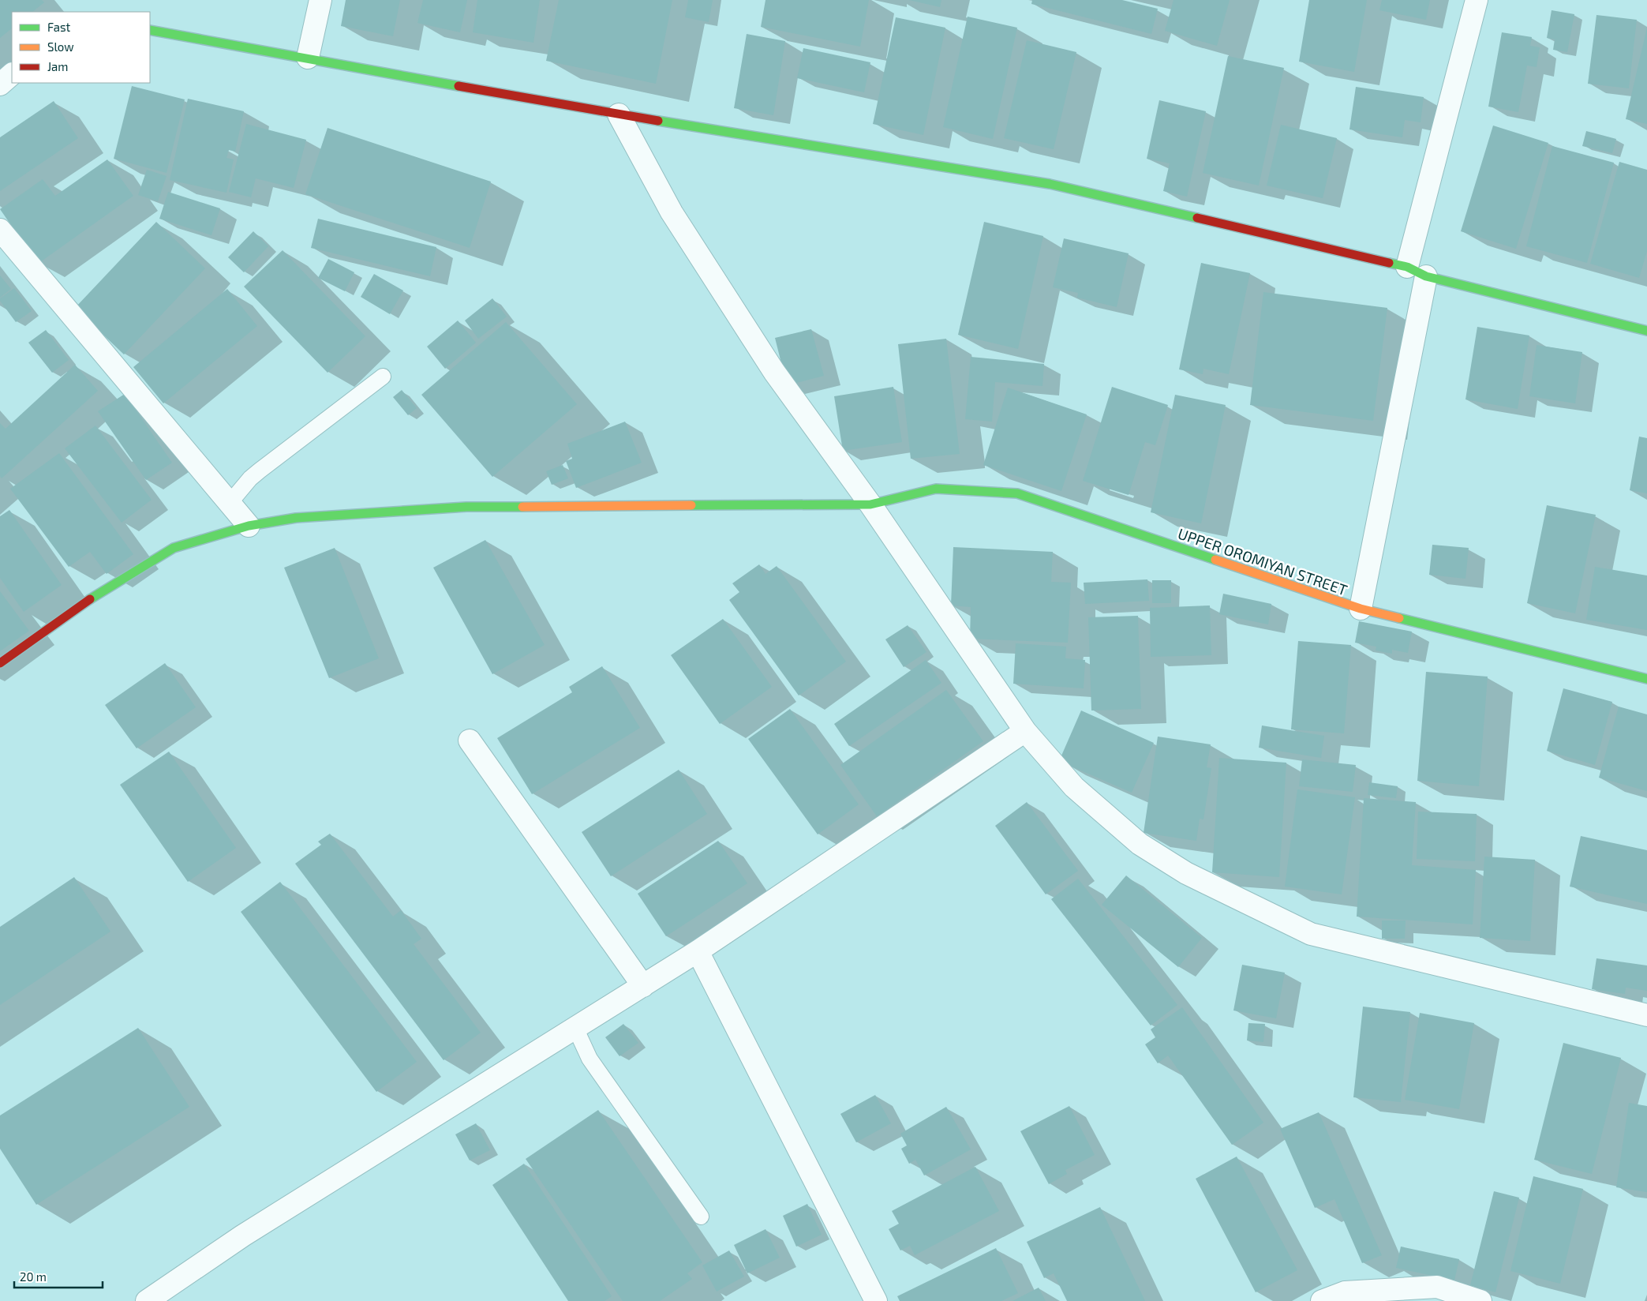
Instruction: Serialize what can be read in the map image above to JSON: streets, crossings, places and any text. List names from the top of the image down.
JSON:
{
  "streets": {
    "street": ["UPPER OROMIYAN STREET"]
  },
  "legend": ["Fast", "Slow", "Jam"],
  "scale_bar": "20 m"
}
